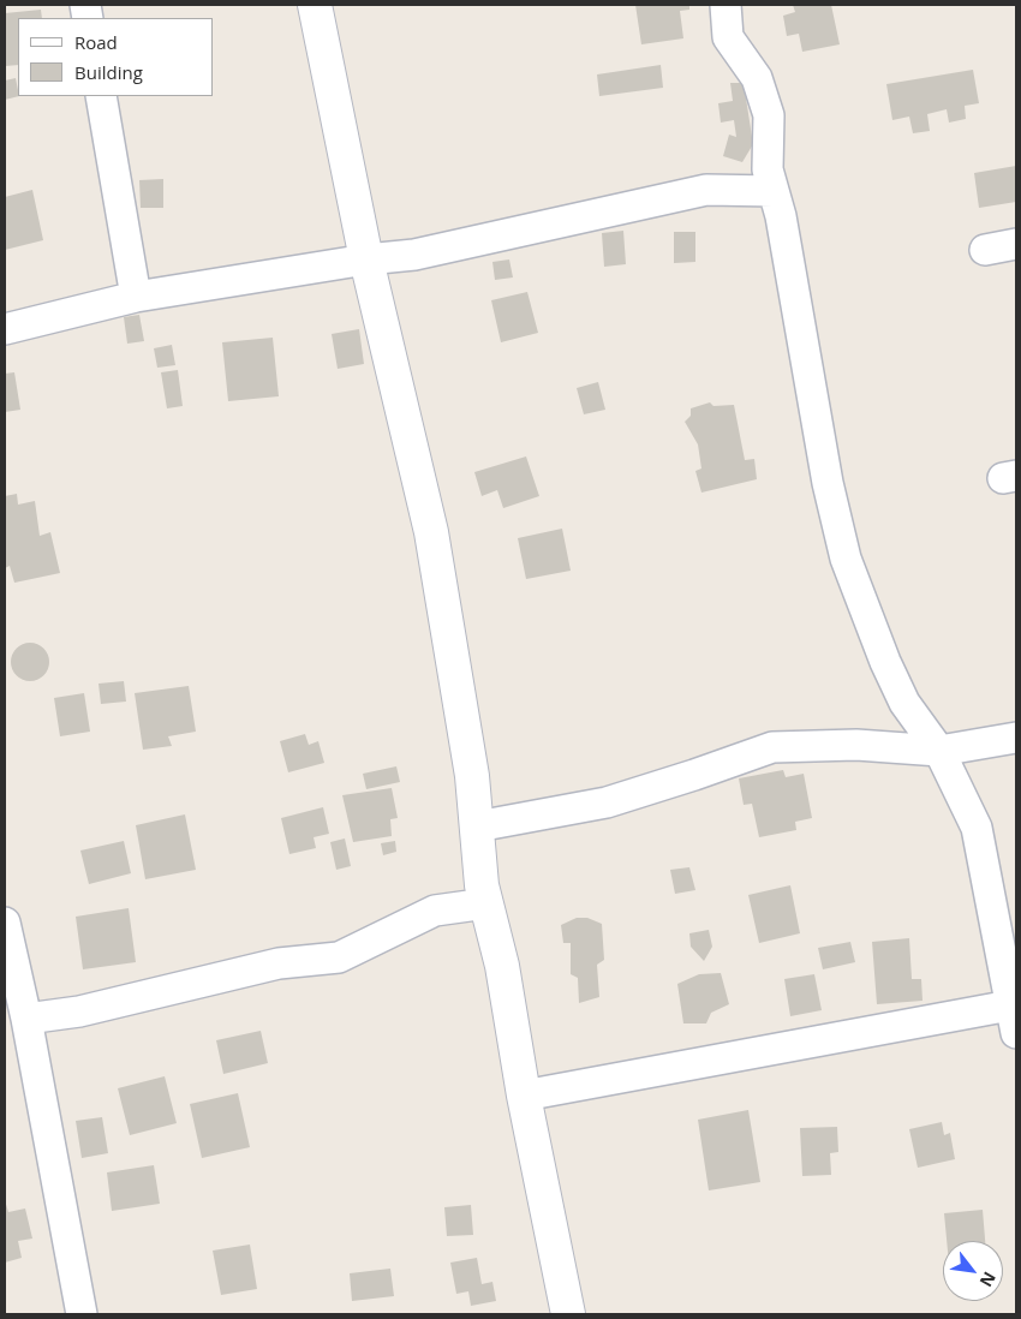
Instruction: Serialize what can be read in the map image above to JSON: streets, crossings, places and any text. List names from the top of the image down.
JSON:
{
  "legend": ["Road", "Building"],
  "north": "bottom right"
}
